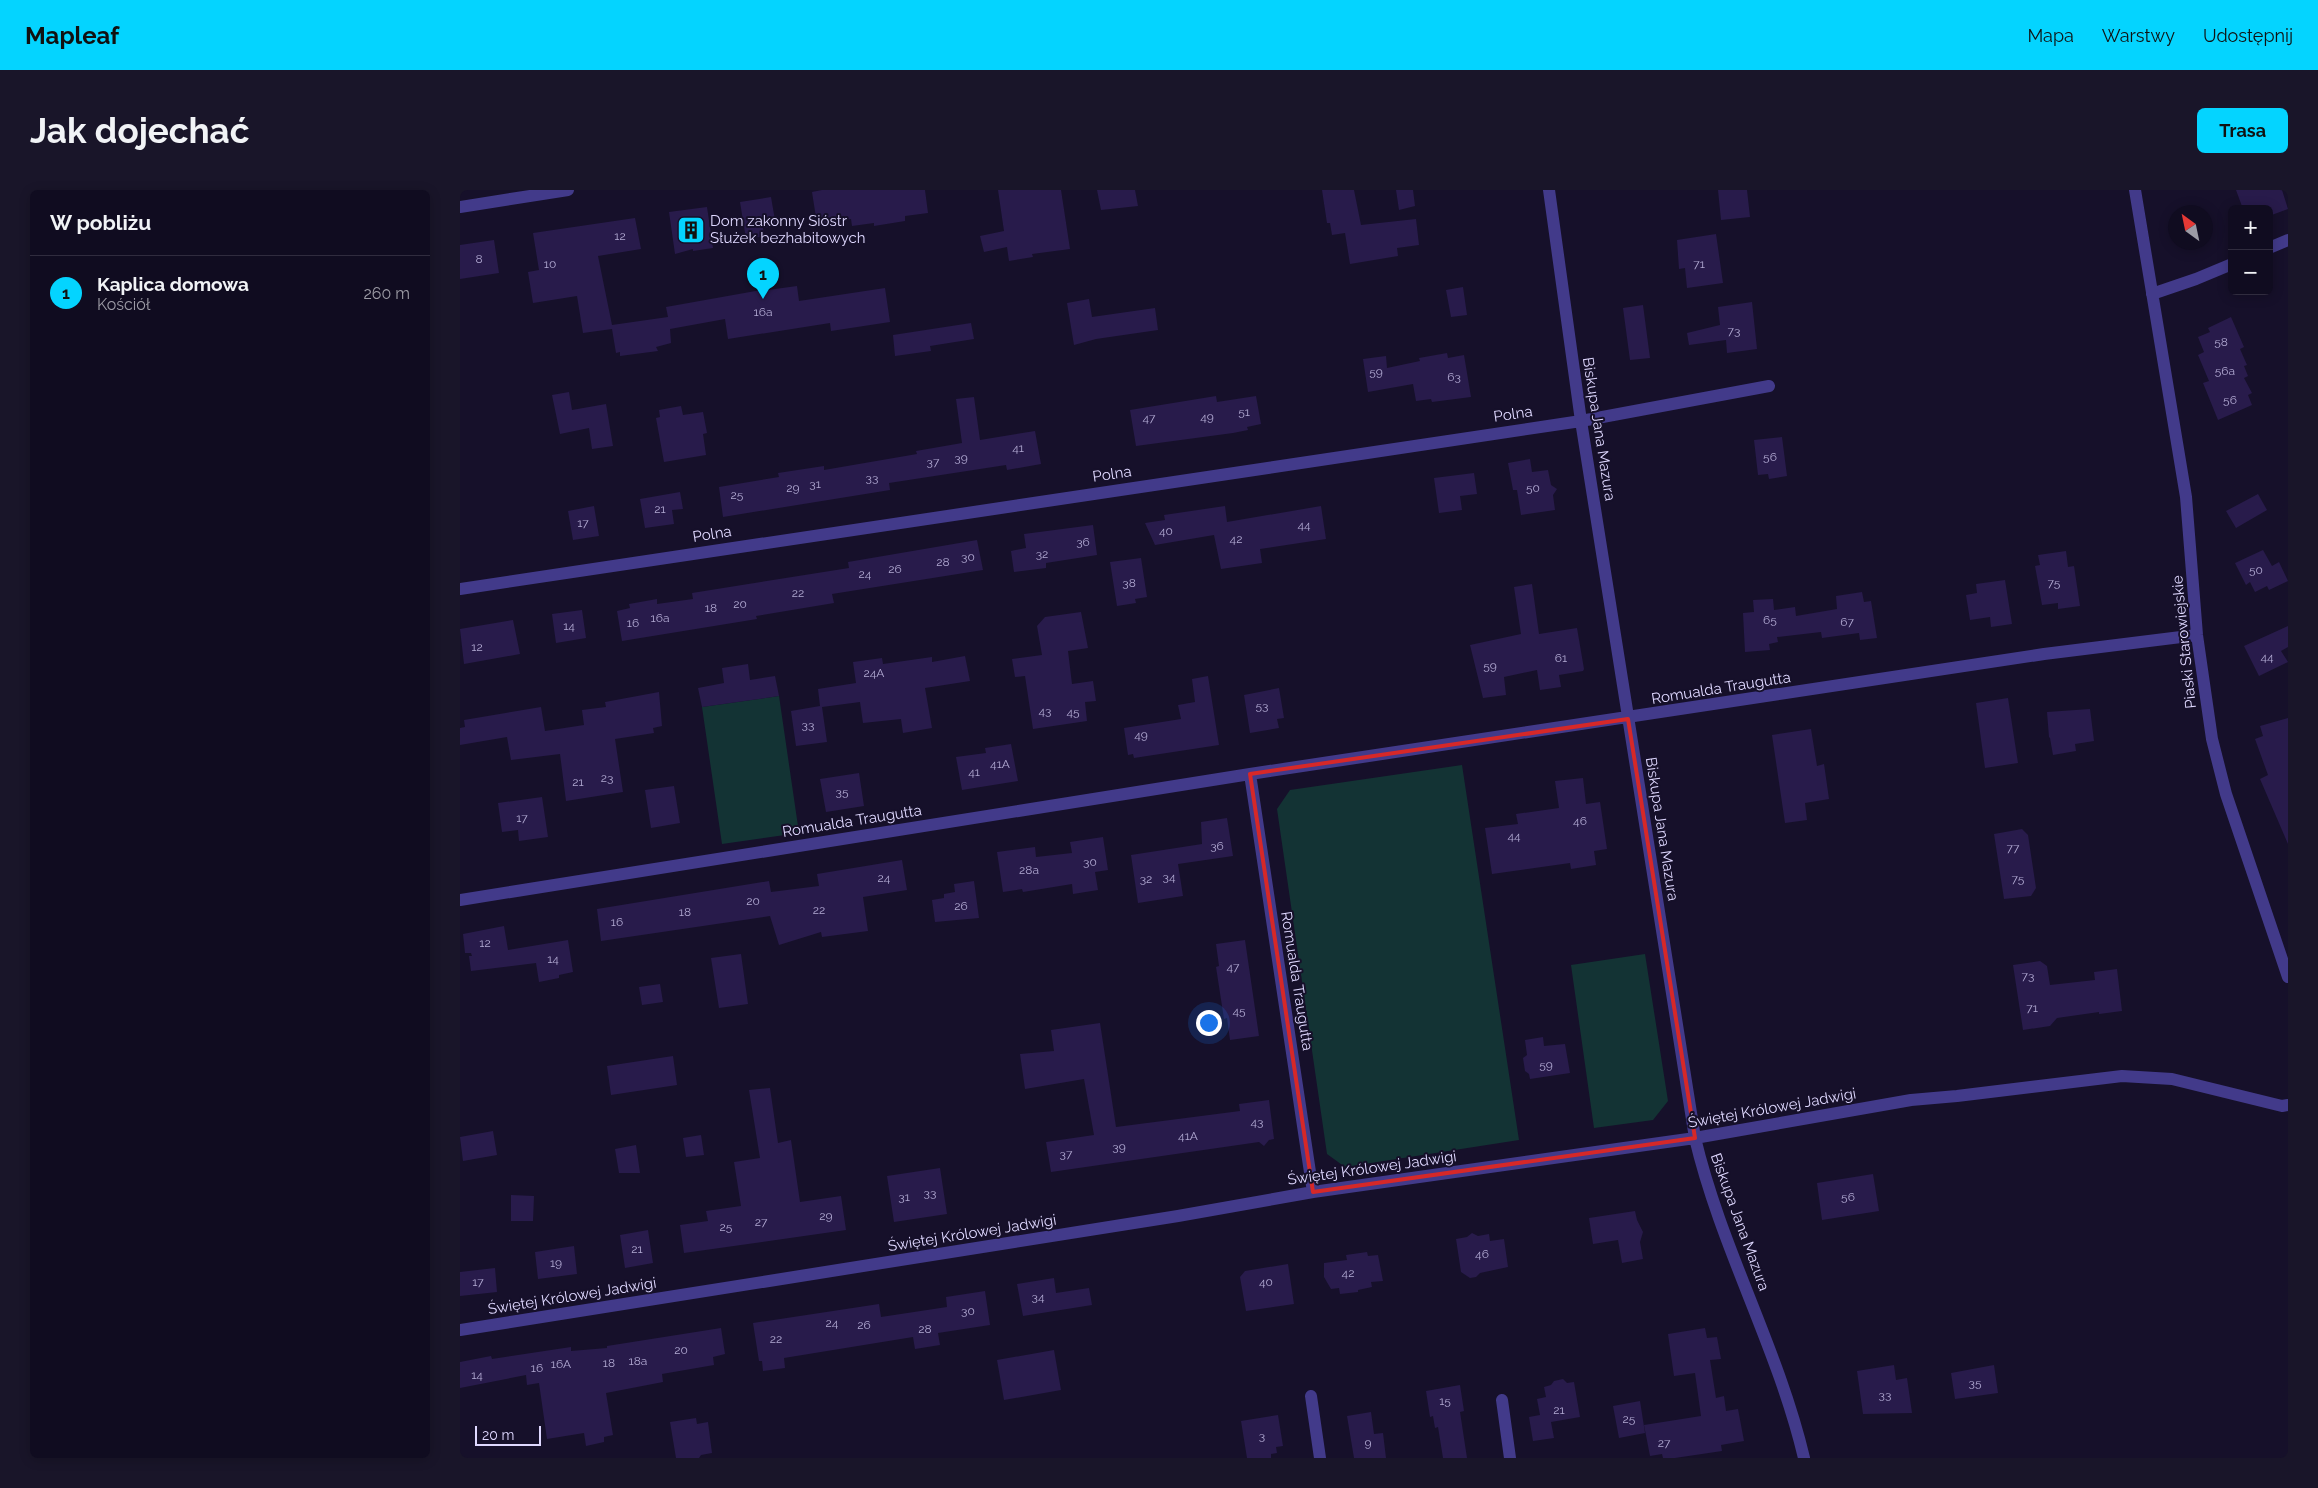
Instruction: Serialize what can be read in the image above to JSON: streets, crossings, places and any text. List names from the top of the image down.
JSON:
{
  "streets": {
    "street": [
      "Polna",
      "Biskupa Jana Mazura",
      "Piaski Starowiejskie",
      "Romualda Traugutta",
      "Świętej Królowej Jadwigi"
    ]
  },
  "crossings": [
    ["Polna", "Biskupa Jana Mazura"],
    ["Biskupa Jana Mazura", "Romualda Traugutta"],
    ["Biskupa Jana Mazura", "Świętej Królowej Jadwigi"],
    ["Piaski Starowiejskie", "Romualda Traugutta"],
    ["Romualda Traugutta", "Świętej Królowej Jadwigi"]
  ],
  "places": {
    "building": ["Dom zakonny Sióstr Służek bezhabitowych"]
  },
  "house_numbers": [
    "12",
    "8",
    "10",
    "71",
    "16a",
    "73",
    "58",
    "56a",
    "59",
    "63",
    "56",
    "51",
    "49",
    "47",
    "41",
    "56",
    "39",
    "37",
    "33",
    "31",
    "29",
    "50",
    "25",
    "21",
    "17",
    "44",
    "40",
    "42",
    "36",
    "32",
    "30",
    "28",
    "26",
    "50",
    "24",
    "38",
    "75",
    "22",
    "20",
    "18",
    "16a",
    "65",
    "67",
    "16",
    "14",
    "12",
    "44",
    "61",
    "59",
    "24A",
    "53",
    "43",
    "45",
    "33",
    "49",
    "41A",
    "41",
    "23",
    "21",
    "35",
    "17",
    "46",
    "44",
    "36",
    "77",
    "30",
    "28a",
    "34",
    "24",
    "32",
    "75",
    "20",
    "26",
    "22",
    "18",
    "16",
    "12",
    "14",
    "47",
    "73",
    "71",
    "45",
    "59",
    "43",
    "41A",
    "39",
    "37",
    "33",
    "31",
    "56",
    "29",
    "27",
    "25",
    "21",
    "46",
    "19",
    "42",
    "17",
    "40",
    "34",
    "30",
    "24",
    "26",
    "28",
    "22",
    "20",
    "18a",
    "18",
    "16A",
    "16",
    "14",
    "35",
    "33",
    "15",
    "21",
    "25",
    "3",
    "9",
    "27"
  ],
  "scale_bar": "20 m",
  "north": "top left",
  "page": {
    "header": "Mapleaf",
    "nav": ["Mapa", "Warstwy", "Udostępnij"],
    "buttons": "Trasa",
    "title": "Jak dojechać",
    "heading": "W pobliżu",
    "map_buttons": ["+", "−"],
    "list": [
      {
        "mark": "1",
        "name": "Kaplica domowa",
        "note": "Kościół",
        "value": "260 m"
      }
    ],
    "pins": "1",
    "scale": "20 m"
  }
}
